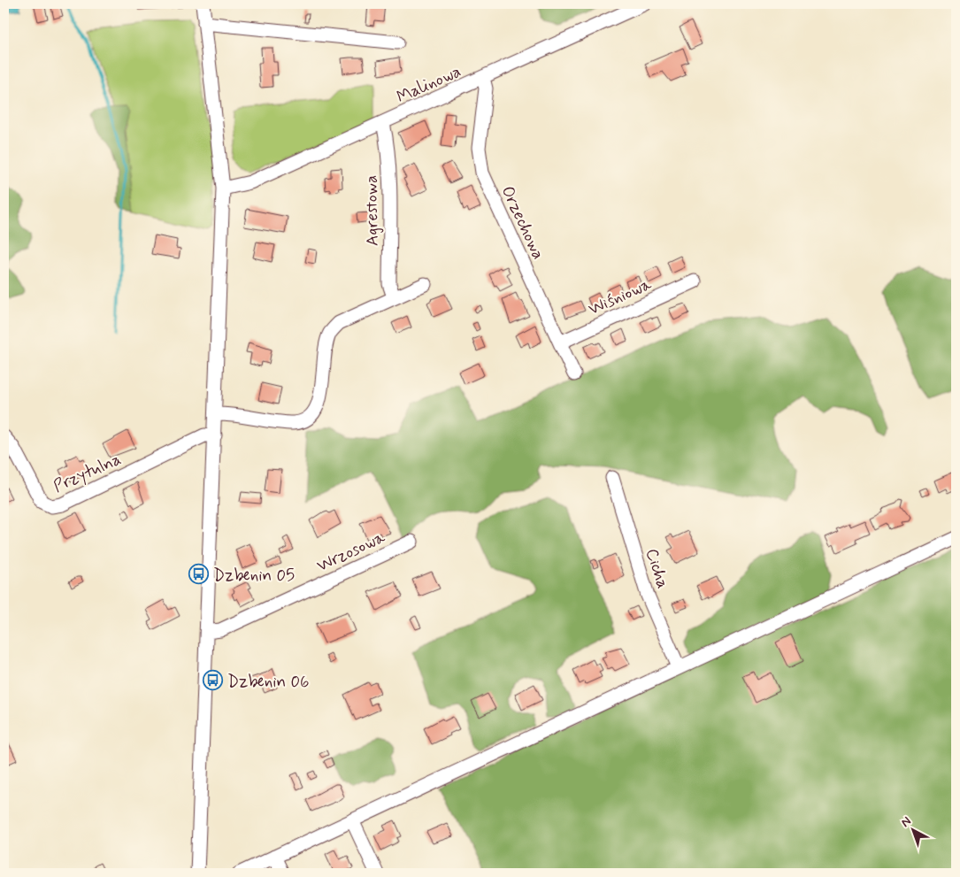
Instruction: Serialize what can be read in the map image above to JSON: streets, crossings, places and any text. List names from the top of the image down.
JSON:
{
  "streets": {
    "street": [
      "Malinowa",
      "Agrestowa",
      "Orzechowa",
      "Wiśniowa",
      "Przytulna",
      "Wrzosowa",
      "Cicha"
    ]
  },
  "crossings": [
    ["Malinowa", "Agrestowa"],
    ["Malinowa", "Orzechowa"],
    ["Orzechowa", "Wiśniowa"]
  ],
  "places": {
    "bus stop": ["Dzbenin 05", "Dzbenin 06"]
  },
  "north": "top left"
}
